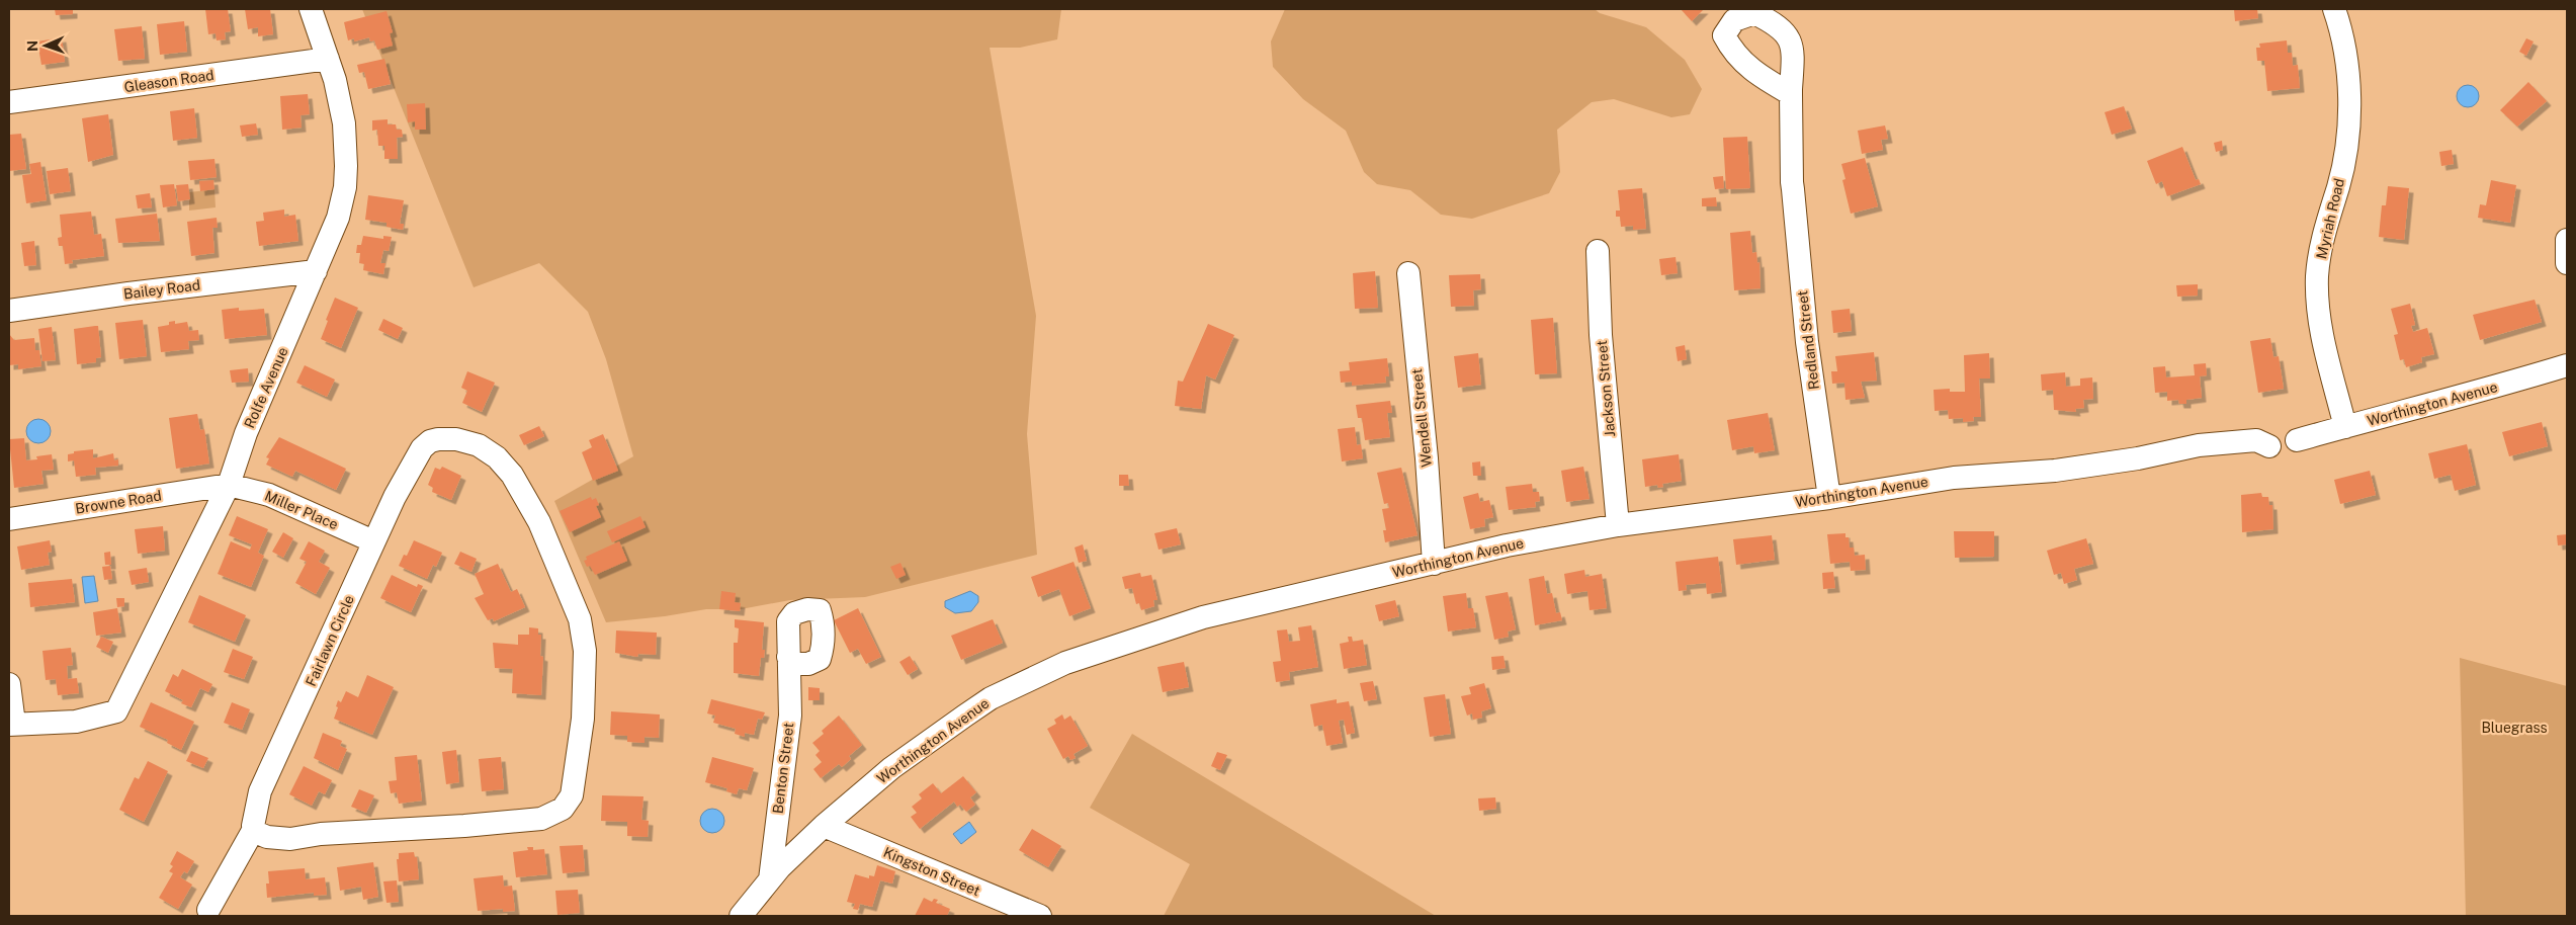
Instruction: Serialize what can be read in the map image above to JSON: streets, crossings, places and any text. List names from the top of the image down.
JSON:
{
  "streets": {
    "street": [
      "Gleason Road",
      "Myriah Road",
      "Bailey Road",
      "Redland Street",
      "Rolfe Avenue",
      "Jackson Street",
      "Worthington Avenue",
      "Wendell Street",
      "Browne Road",
      "Miller Place",
      "Fairlawn Circle",
      "Benton Street",
      "Kingston Street"
    ]
  },
  "crossings": [
    ["Gleason Road", "Rolfe Avenue"],
    ["Myriah Road", "Worthington Avenue"],
    ["Bailey Road", "Rolfe Avenue"],
    ["Redland Street", "Worthington Avenue"],
    ["Rolfe Avenue", "Browne Road"],
    ["Rolfe Avenue", "Miller Place"],
    ["Jackson Street", "Worthington Avenue"],
    ["Worthington Avenue", "Wendell Street"],
    ["Worthington Avenue", "Benton Street"],
    ["Worthington Avenue", "Kingston Street"],
    ["Browne Road", "Miller Place"],
    ["Miller Place", "Fairlawn Circle"]
  ],
  "parks": ["Bluegrass"],
  "north": "left"
}
